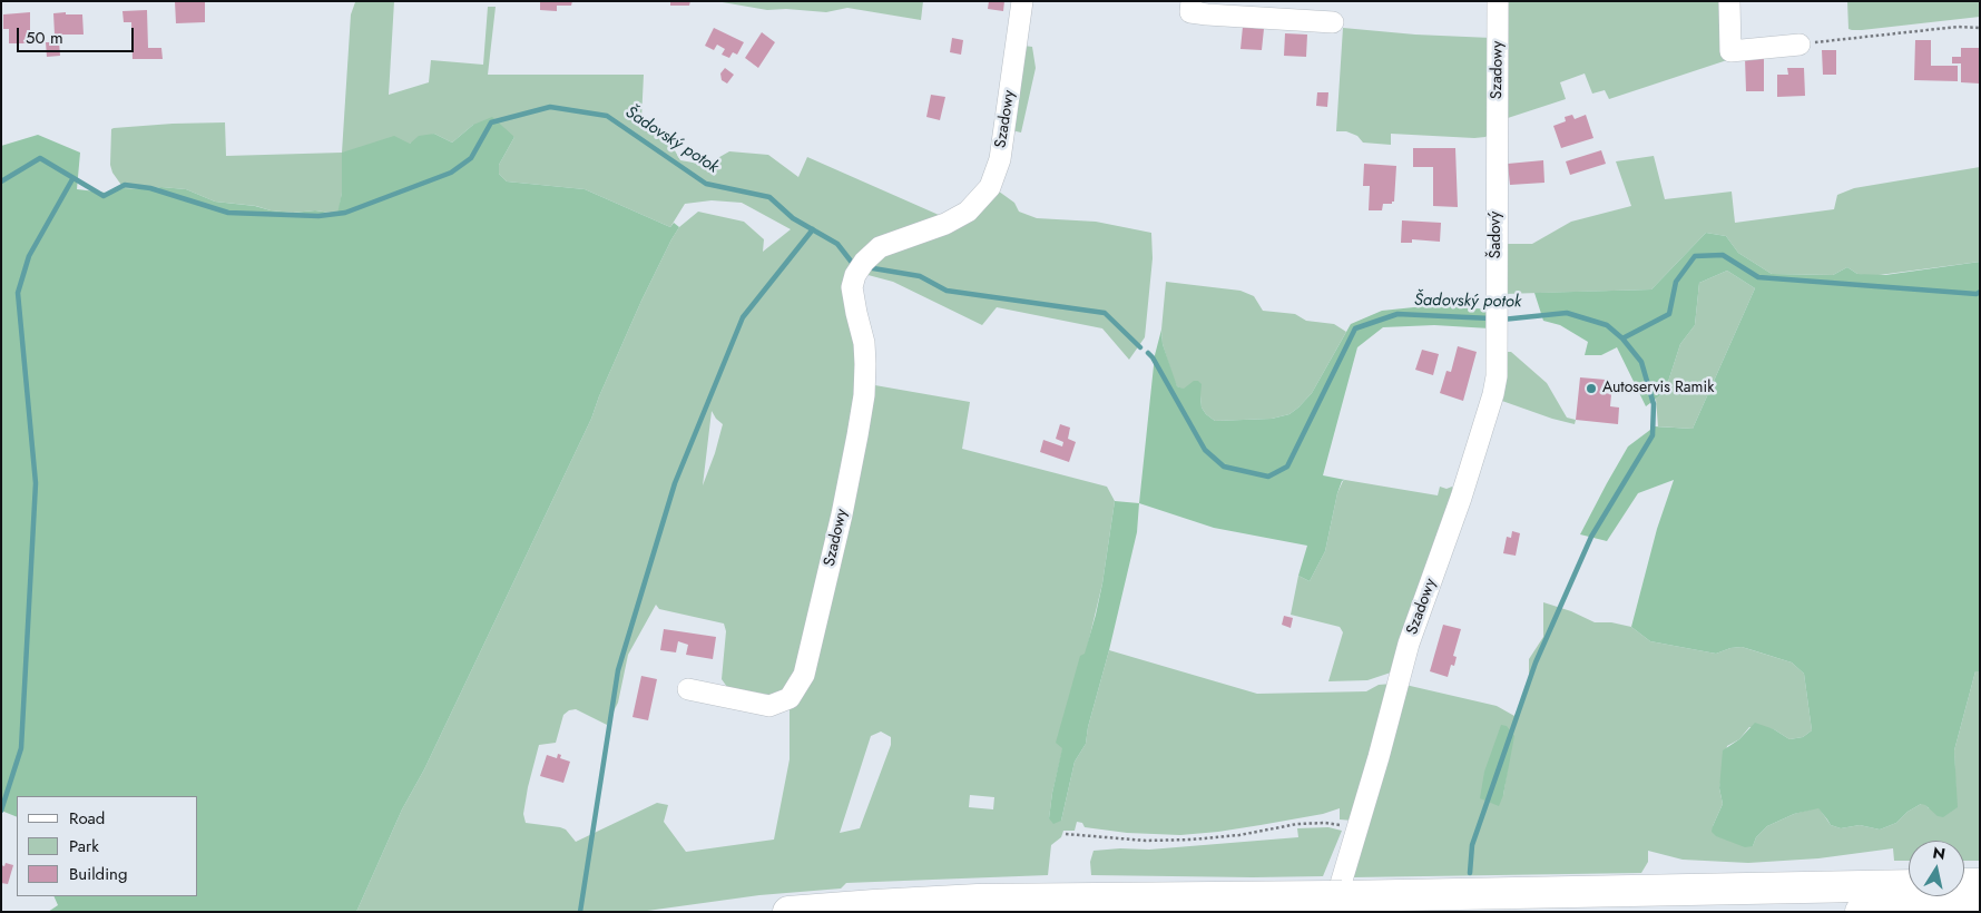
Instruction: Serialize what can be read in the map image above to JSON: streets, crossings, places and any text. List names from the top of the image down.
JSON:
{
  "streets": {
    "street": ["Szadowy", "Šadový"]
  },
  "crossings": [
    ["Szadowy", "Šadový"]
  ],
  "water": ["Šadovský potok"],
  "places": ["Autoservis Ramik"],
  "legend": ["Road", "Park", "Building"],
  "scale_bar": "50 m",
  "north": "top"
}
